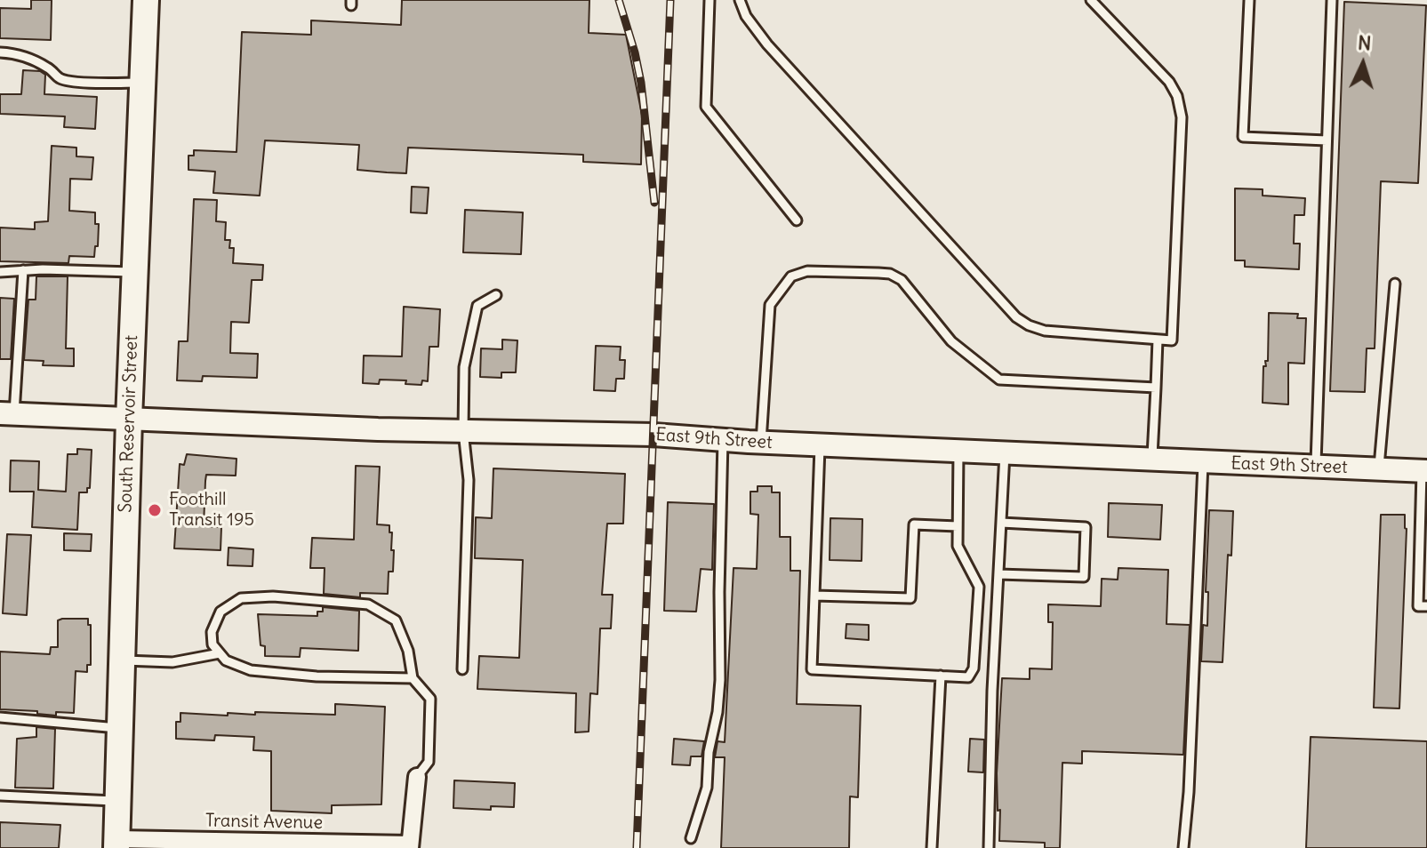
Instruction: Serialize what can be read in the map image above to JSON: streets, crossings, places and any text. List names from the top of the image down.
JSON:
{
  "streets": {
    "main road": ["South Reservoir Street"],
    "street": ["East 9th Street", "Transit Avenue"]
  },
  "crossings": [
    ["South Reservoir Street", "East 9th Street"],
    ["South Reservoir Street", "Transit Avenue"]
  ],
  "places": ["Foothill Transit 195"],
  "north": "top"
}
